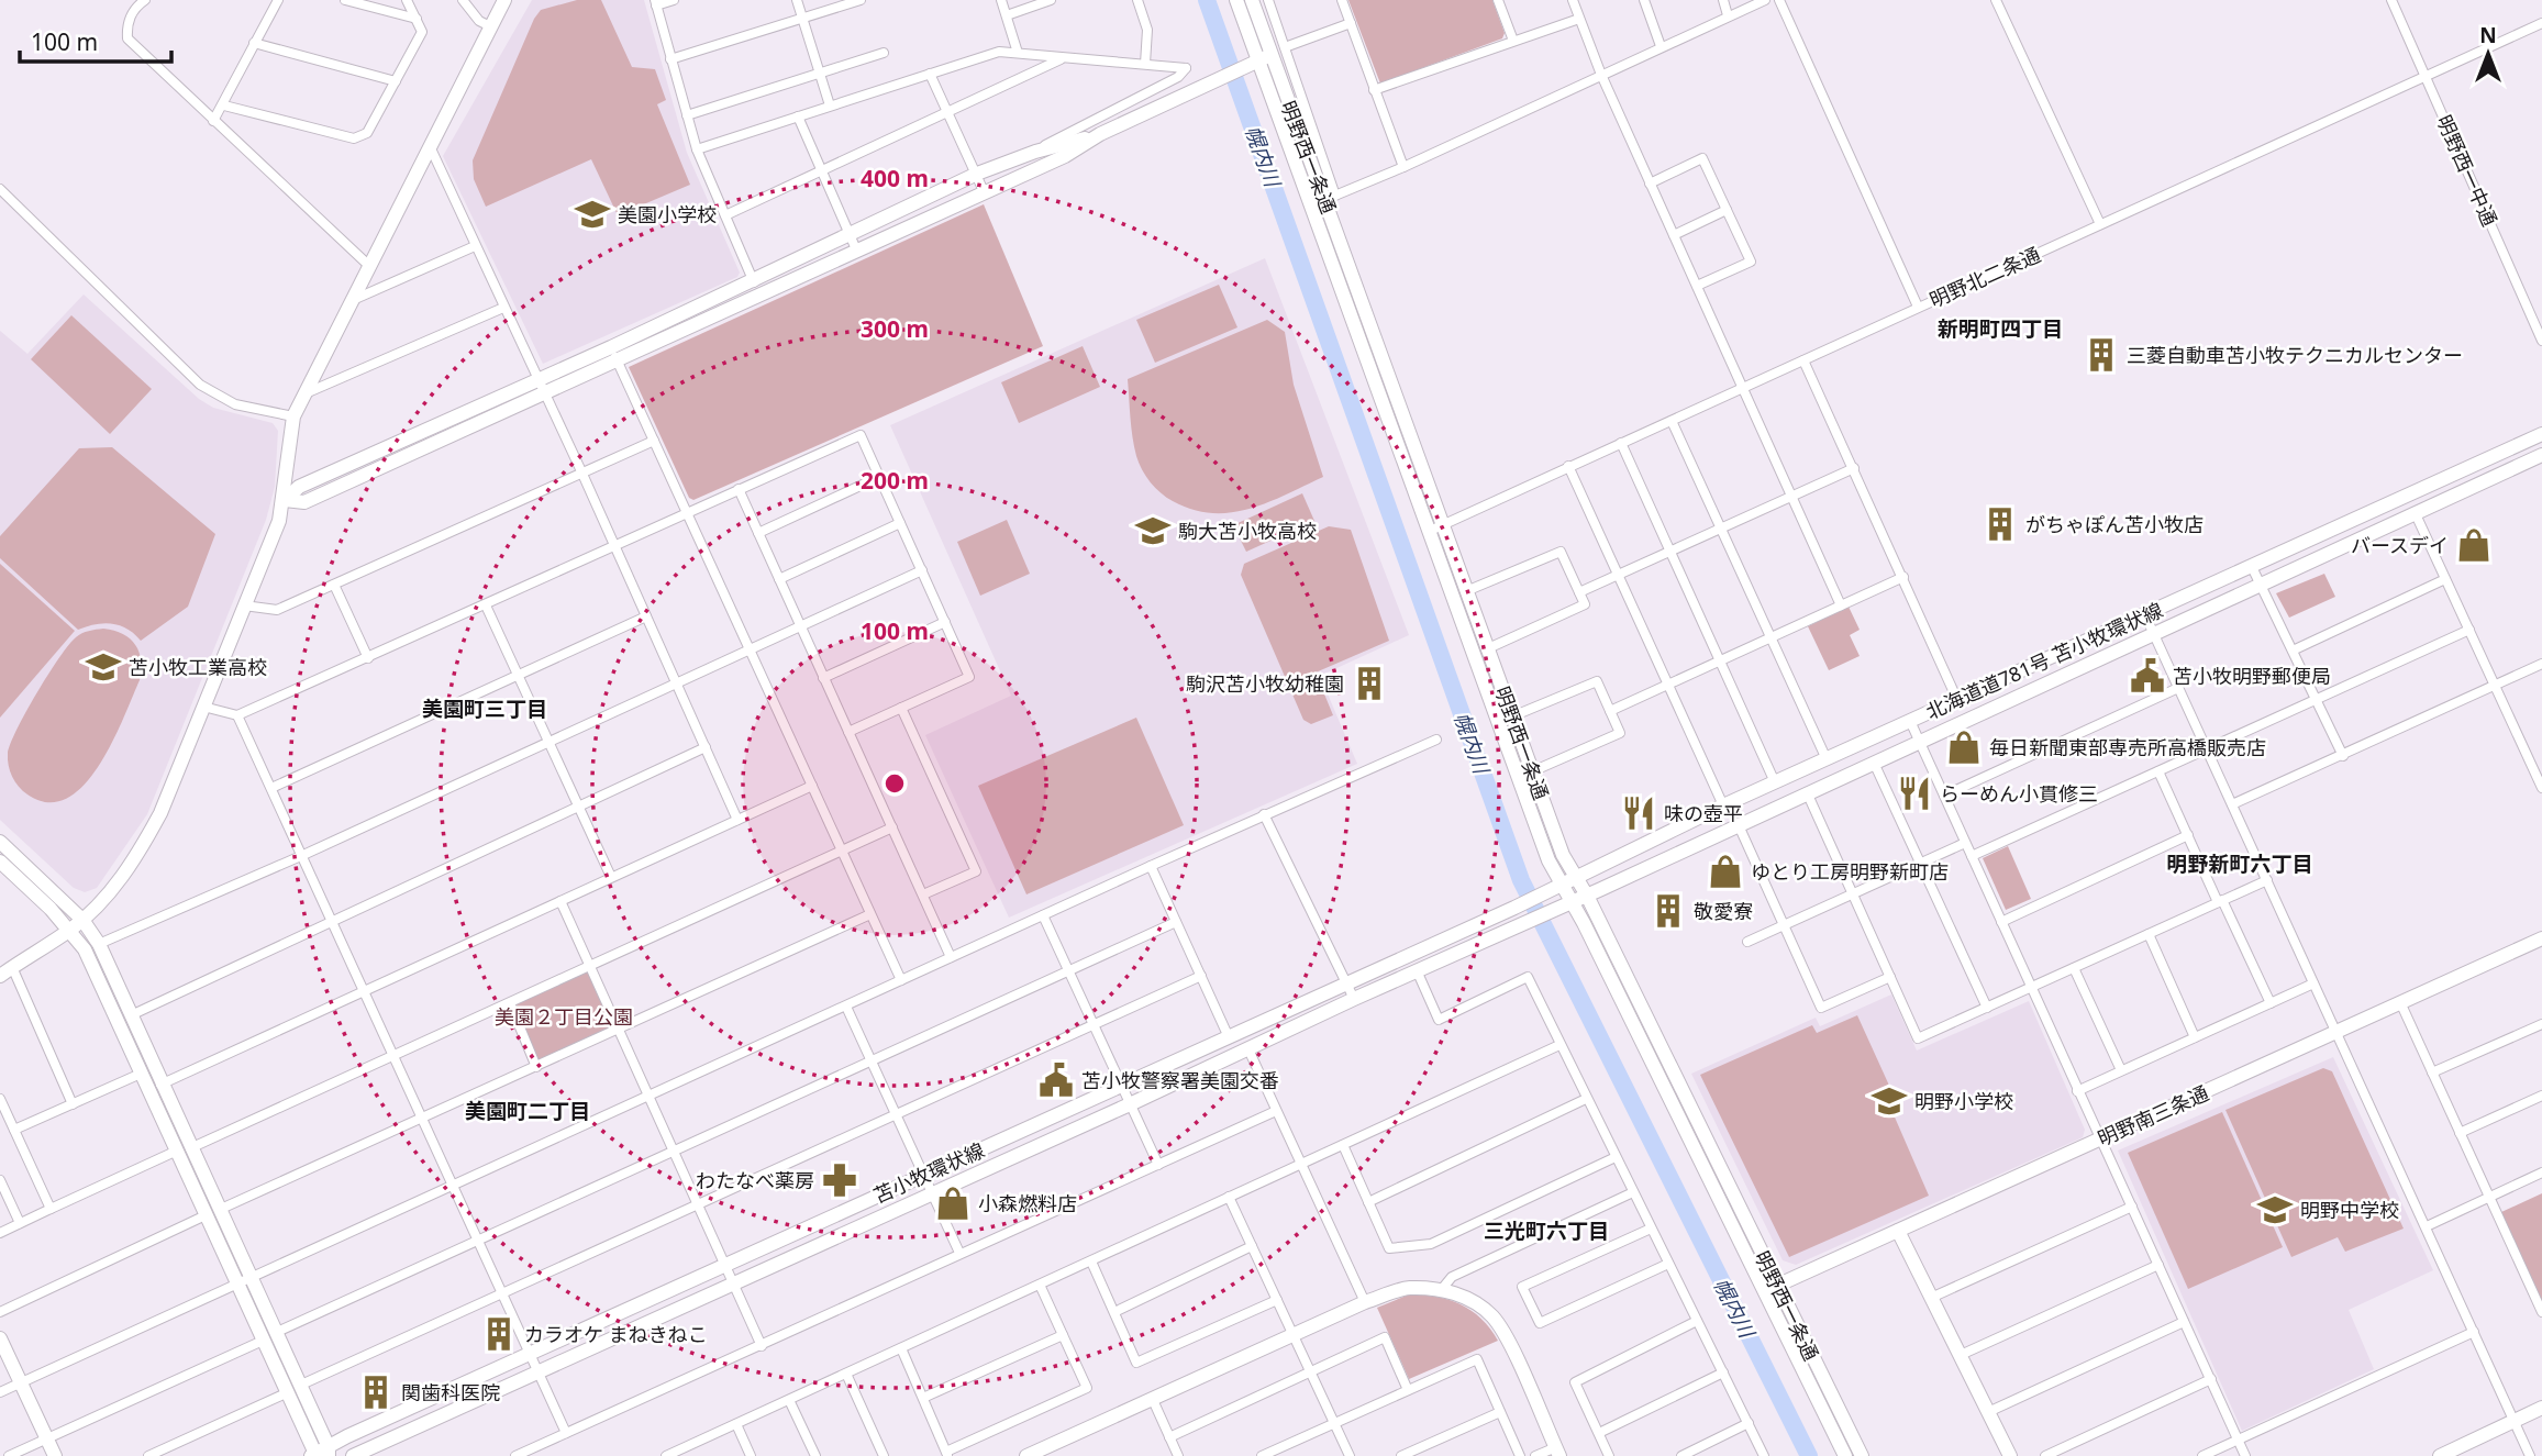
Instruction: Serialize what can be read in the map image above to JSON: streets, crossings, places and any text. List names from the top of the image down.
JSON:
{
  "streets": {
    "street": [
      "明野西一条通",
      "明野西一中通",
      "明野北二条通",
      "北海道道781号 苫小牧環状線",
      "明野南三条通",
      "苫小牧環状線"
    ]
  },
  "crossings": [
    ["明野西一条通", "明野北二条通"],
    ["明野西一条通", "北海道道781号 苫小牧環状線"],
    ["明野西一条通", "明野南三条通"],
    ["明野西一条通", "苫小牧環状線"],
    ["明野西一中通", "明野北二条通"],
    ["北海道道781号 苫小牧環状線", "苫小牧環状線"]
  ],
  "districts": [
    "新明町四丁目",
    "美園町三丁目",
    "明野新町六丁目",
    "美園町二丁目",
    "三光町六丁目"
  ],
  "water": ["幌内川"],
  "parks": ["美園２丁目公園"],
  "places": {
    "school or university": [
      "美園小学校",
      "駒大苫小牧高校",
      "苫小牧工業高校",
      "明野小学校",
      "明野中学校"
    ],
    "building": [
      "三菱自動車苫小牧テクニカルセンター",
      "がちゃぽん苫小牧店",
      "駒沢苫小牧幼稚園",
      "敬愛寮",
      "カラオケ まねきねこ",
      "関歯科医院"
    ],
    "shop": [
      "バースデイ",
      "毎日新聞東部専売所高橋販売店",
      "ゆとり工房明野新町店",
      "小森燃料店"
    ],
    "public building": ["苫小牧明野郵便局", "苫小牧警察署美園交番"],
    "restaurant": ["らーめん小貫修三", "味の壺平"],
    "pharmacy": ["わたなべ薬房"]
  },
  "scale_bar": "100 m",
  "north": "top",
  "rings": [
    "400 m",
    "300 m",
    "200 m",
    "100 m"
  ]
}
